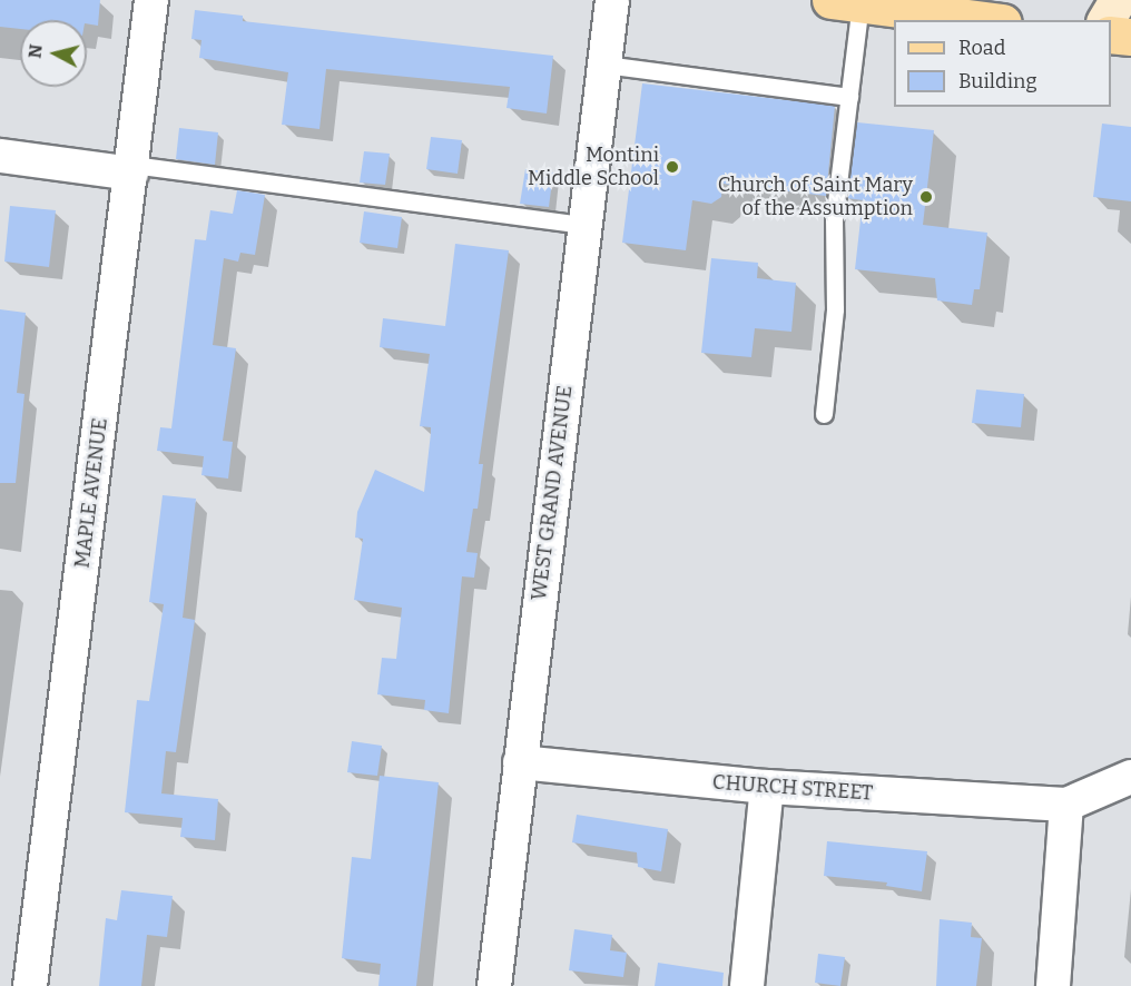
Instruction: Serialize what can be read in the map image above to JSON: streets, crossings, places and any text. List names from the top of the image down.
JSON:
{
  "streets": {
    "street": ["MAPLE AVENUE", "WEST GRAND AVENUE", "CHURCH STREET"]
  },
  "crossings": [
    ["WEST GRAND AVENUE", "CHURCH STREET"]
  ],
  "places": ["Montini Middle School", "Church of Saint Mary of the Assumption"],
  "legend": ["Road", "Building"],
  "north": "left"
}
